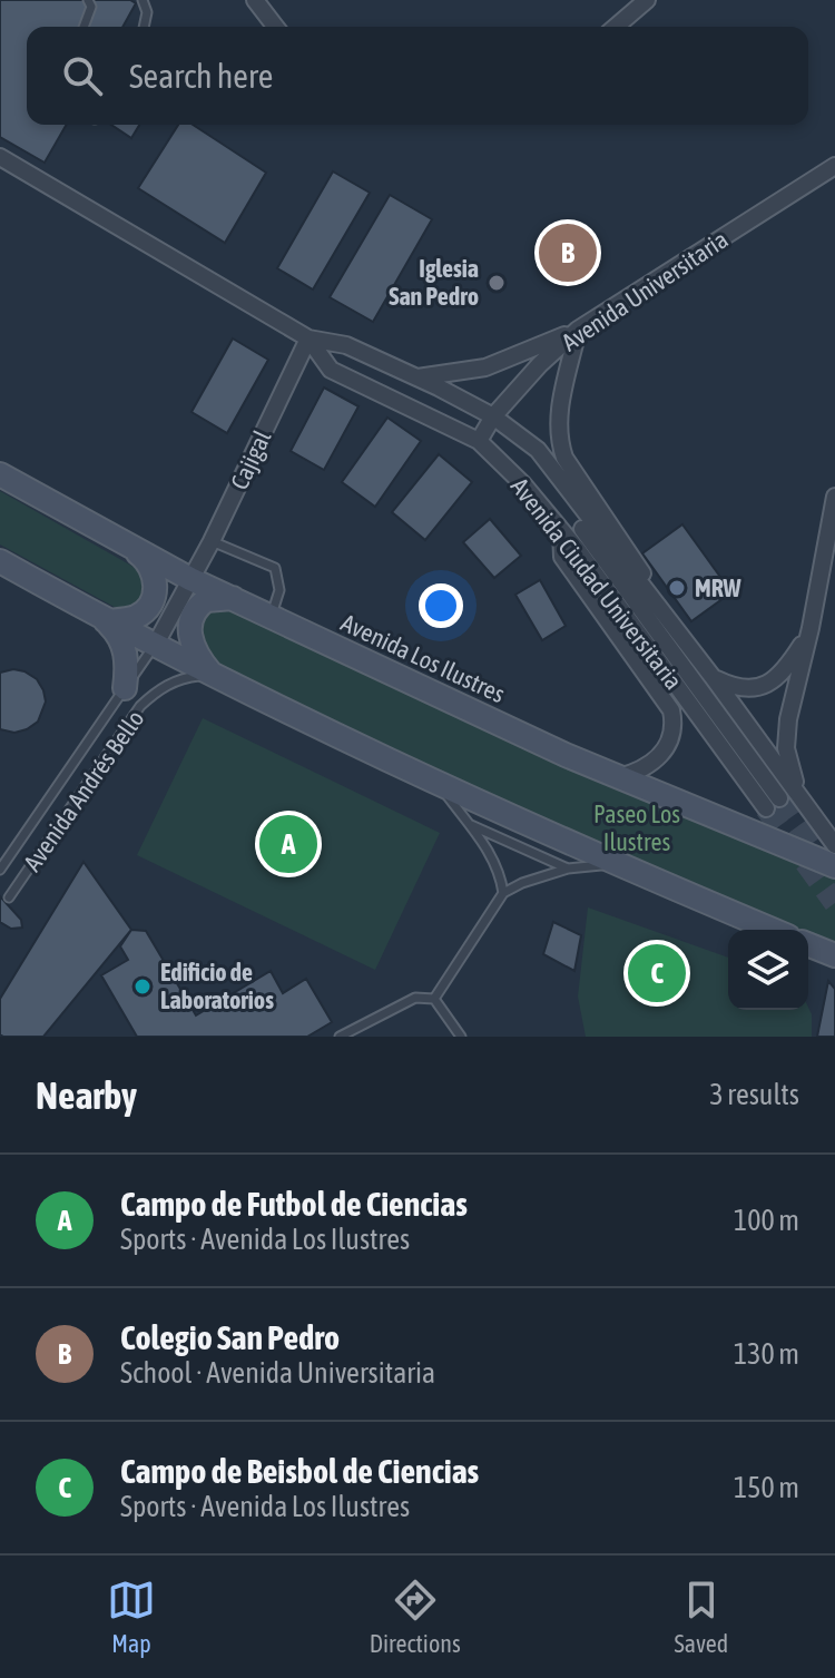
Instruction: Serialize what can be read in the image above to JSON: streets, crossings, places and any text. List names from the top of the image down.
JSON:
{
  "streets": {
    "main road": ["Avenida Los Ilustres"],
    "street": ["Avenida Universitaria", "Cajigal", "Avenida Ciudad Universitaria"],
    "lane": ["Avenida Andrés Bello"]
  },
  "crossings": [
    ["Avenida Universitaria", "Avenida Ciudad Universitaria"],
    ["Cajigal", "Avenida Ciudad Universitaria"],
    ["Cajigal", "Avenida Los Ilustres"],
    ["Cajigal", "Avenida Andrés Bello"]
  ],
  "parks": ["Paseo Los Ilustres"],
  "places": ["Iglesia San Pedro", "MRW", "Edificio de Laboratorios"],
  "page": {
    "search": "Search here",
    "pins": ["B", "A", "C"],
    "heading": ["Nearby", "3 results"],
    "list": [
      {
        "mark": "A",
        "name": "Campo de Futbol de Ciencias",
        "note": "Sports · Avenida Los Ilustres",
        "value": "100 m"
      },
      {
        "mark": "B",
        "name": "Colegio San Pedro",
        "note": "School · Avenida Universitaria",
        "value": "130 m"
      },
      {
        "mark": "C",
        "name": "Campo de Beisbol de Ciencias",
        "note": "Sports · Avenida Los Ilustres",
        "value": "150 m"
      }
    ],
    "nav": ["Map", "Directions", "Saved"]
  }
}
